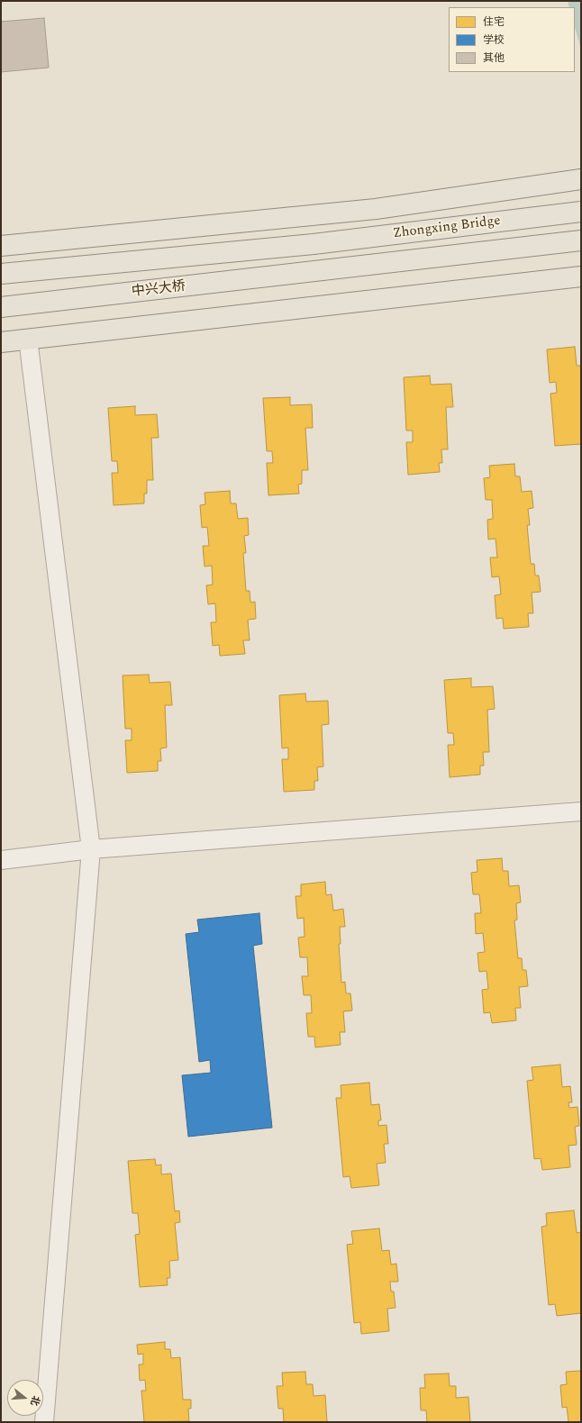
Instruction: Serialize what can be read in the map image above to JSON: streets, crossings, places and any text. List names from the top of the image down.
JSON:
{
  "streets": {
    "main road": ["Zhongxing Bridge", "中兴大桥"]
  },
  "crossings": [
    ["Zhongxing Bridge", "中兴大桥"]
  ],
  "legend": ["住宅", "学校", "其他"],
  "north": "right"
}
